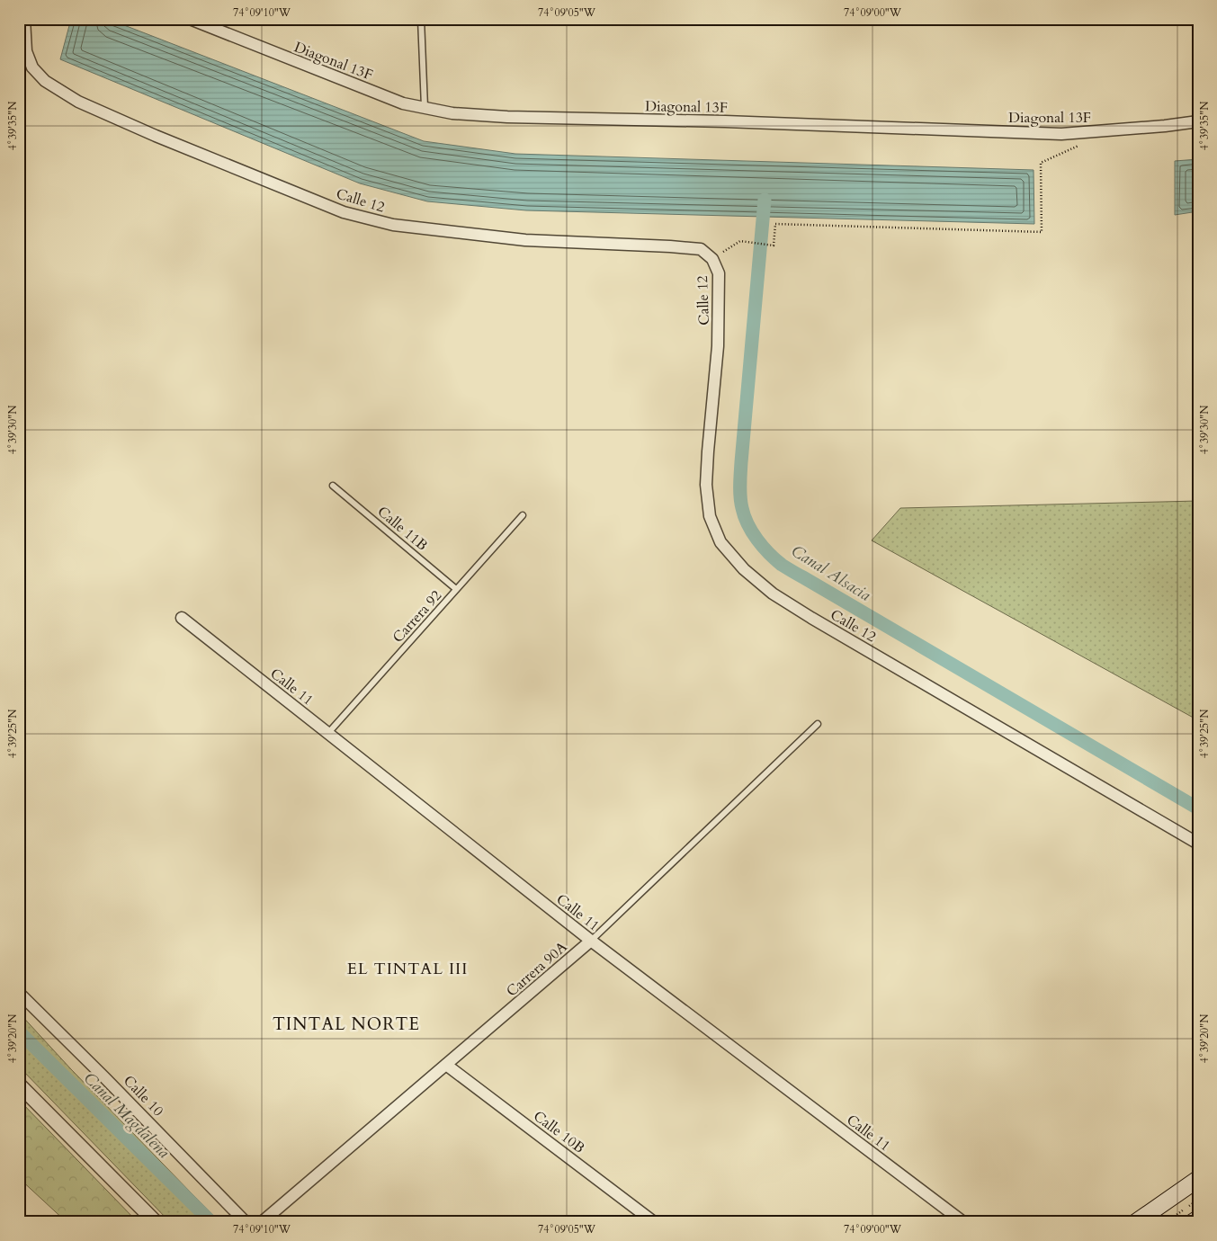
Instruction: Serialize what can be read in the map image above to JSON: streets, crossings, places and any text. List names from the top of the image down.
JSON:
{
  "streets": {
    "street": [
      "Diagonal 13F",
      "Calle 12",
      "Calle 11",
      "Carrera 90A",
      "Calle 10",
      "Calle 10B"
    ],
    "lane": ["Calle 11B", "Carrera 92"]
  },
  "crossings": [
    ["Calle 11B", "Carrera 92"],
    ["Carrera 92", "Calle 11"],
    ["Calle 11", "Carrera 90A"],
    ["Carrera 90A", "Calle 10B"]
  ],
  "districts": ["EL TINTAL III", "TINTAL NORTE"],
  "water": ["Canal Alsacia", "Canal Magdalena"],
  "coordinates": [
    "74°09'10\"W",
    "74°09'05\"W",
    "74°09'00\"W",
    "4°39'35\"N",
    "4°39'30\"N",
    "4°39'25\"N",
    "4°39'20\"N"
  ]
}
